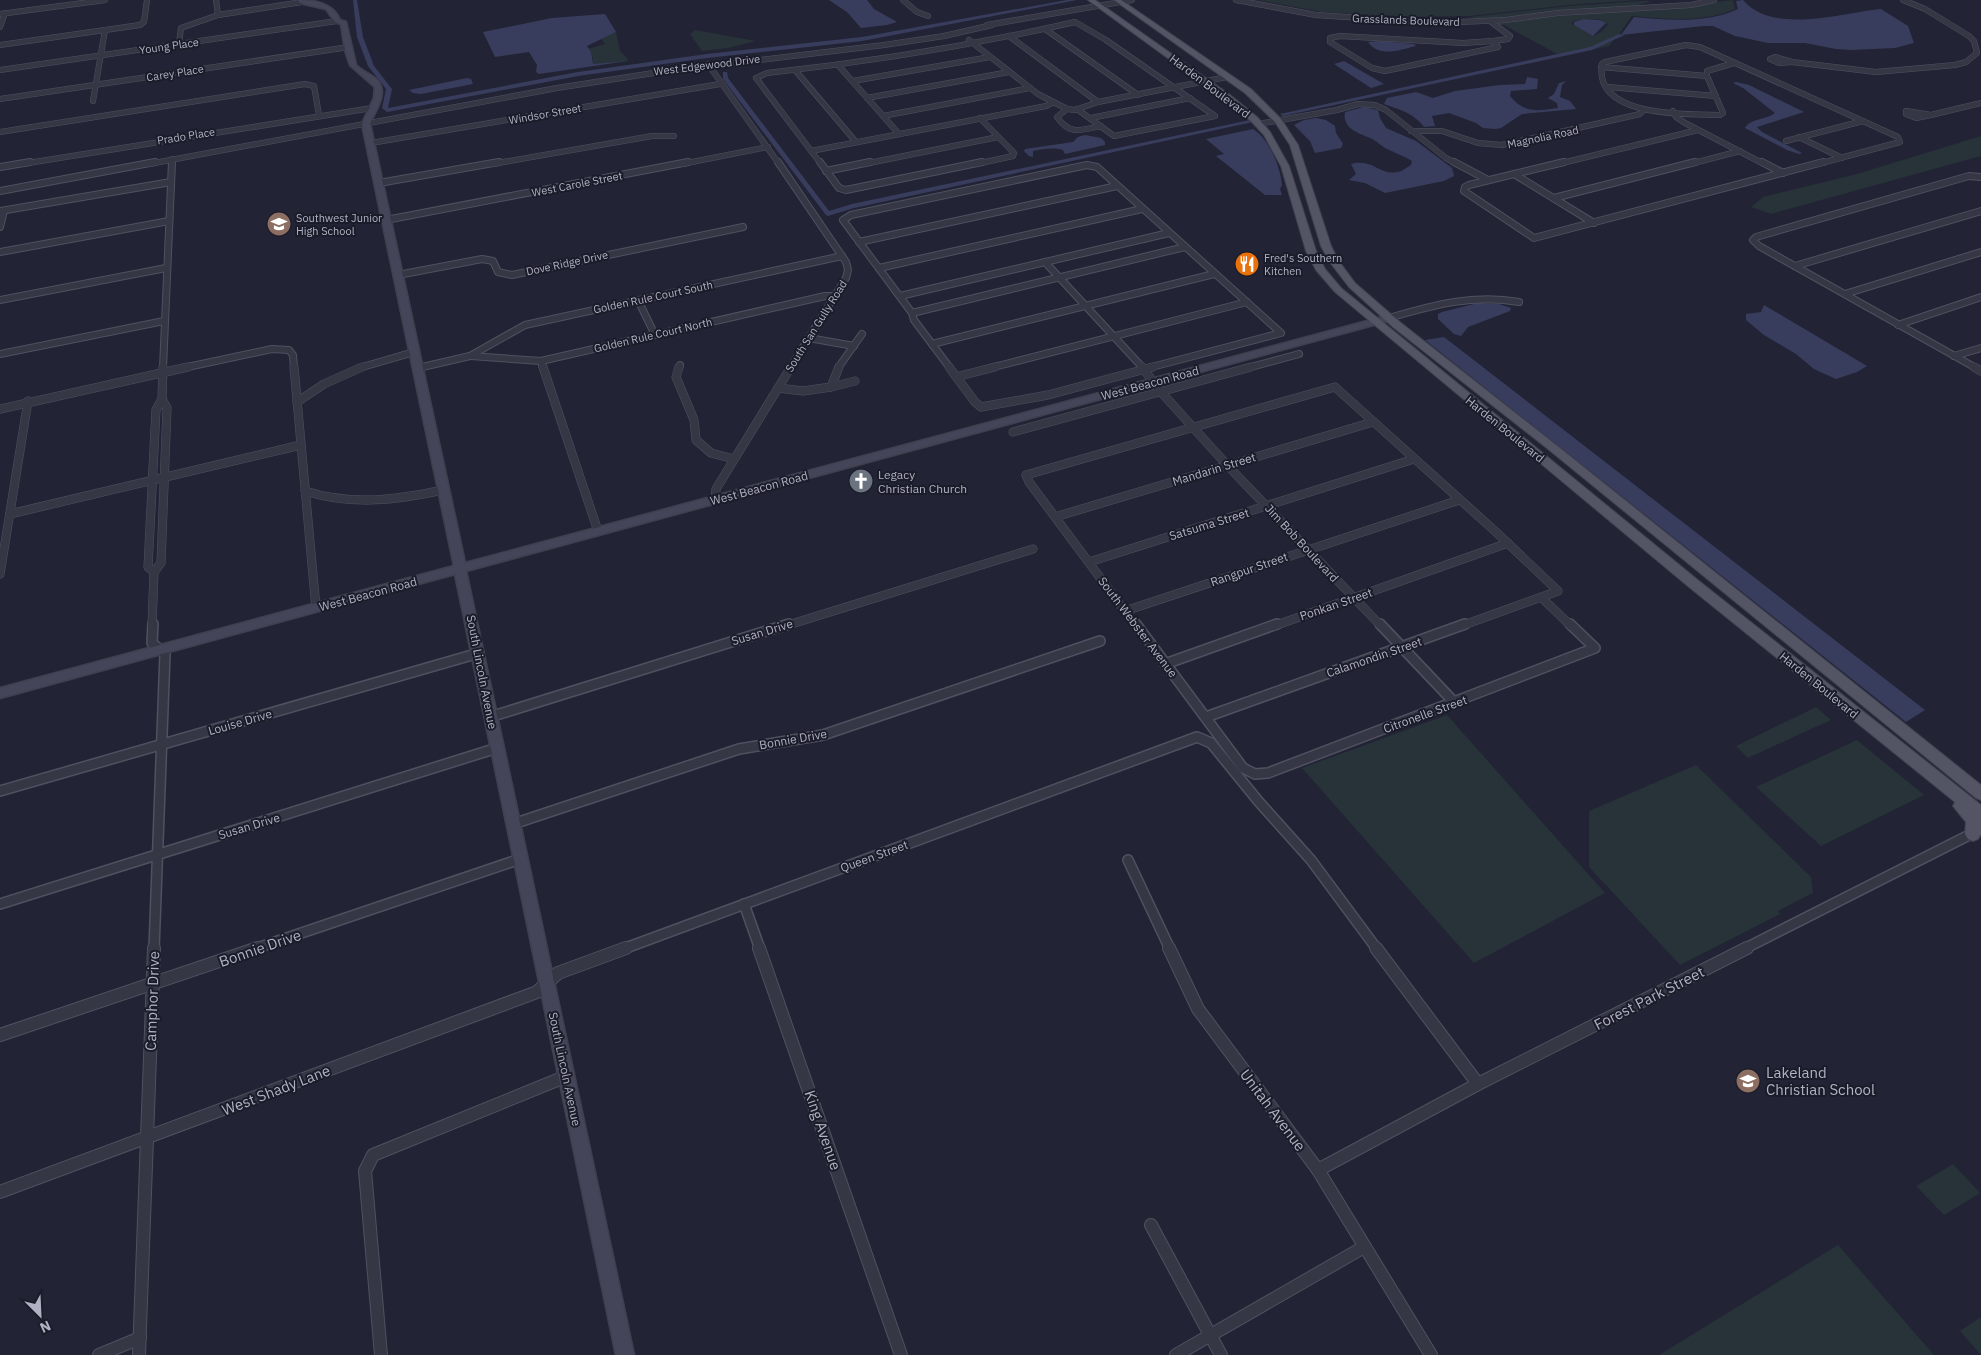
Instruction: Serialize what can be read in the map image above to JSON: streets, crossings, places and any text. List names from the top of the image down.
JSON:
{
  "streets": {
    "main road": ["Harden Boulevard"],
    "street": [
      "Grasslands Boulevard",
      "Young Place",
      "West Edgewood Drive",
      "Carey Place",
      "Windsor Street",
      "Prado Place",
      "Magnolia Road",
      "West Carole Street",
      "Dove Ridge Drive",
      "Golden Rule Court South",
      "South San Gully Road",
      "Golden Rule Court North",
      "West Beacon Road",
      "Mandarin Street",
      "Satsuma Street",
      "Jim Bob Boulevard",
      "Rangpur Street",
      "Ponkan Street",
      "South Webster Avenue",
      "Susan Drive",
      "Calamondin Street",
      "South Lincoln Avenue",
      "Citronelle Street",
      "Louise Drive",
      "Bonnie Drive",
      "Queen Street",
      "Forest Park Street",
      "Camphor Drive",
      "West Shady Lane",
      "Unitah Avenue",
      "King Avenue"
    ]
  },
  "crossings": [
    ["West Edgewood Drive", "Harden Boulevard"],
    ["West Edgewood Drive", "South San Gully Road"],
    ["West Edgewood Drive", "South Lincoln Avenue"],
    ["Harden Boulevard", "West Beacon Road"],
    ["Windsor Street", "South San Gully Road"],
    ["Windsor Street", "South Lincoln Avenue"],
    ["West Carole Street", "South San Gully Road"],
    ["West Carole Street", "South Lincoln Avenue"],
    ["Dove Ridge Drive", "South Lincoln Avenue"],
    ["Golden Rule Court South", "South San Gully Road"],
    ["Golden Rule Court South", "Golden Rule Court North"],
    ["South San Gully Road", "Golden Rule Court North"],
    ["South San Gully Road", "West Beacon Road"],
    ["West Beacon Road", "Jim Bob Boulevard"],
    ["West Beacon Road", "South Lincoln Avenue"],
    ["West Beacon Road", "Camphor Drive"],
    ["Mandarin Street", "Jim Bob Boulevard"],
    ["Mandarin Street", "South Webster Avenue"],
    ["Satsuma Street", "Jim Bob Boulevard"],
    ["Satsuma Street", "South Webster Avenue"],
    ["Jim Bob Boulevard", "Rangpur Street"],
    ["Jim Bob Boulevard", "Ponkan Street"],
    ["Jim Bob Boulevard", "South Webster Avenue"],
    ["Jim Bob Boulevard", "Calamondin Street"],
    ["Jim Bob Boulevard", "Citronelle Street"],
    ["Rangpur Street", "South Webster Avenue"],
    ["Ponkan Street", "South Webster Avenue"],
    ["South Webster Avenue", "Calamondin Street"],
    ["South Webster Avenue", "Citronelle Street"],
    ["Susan Drive", "South Lincoln Avenue"],
    ["Susan Drive", "Camphor Drive"],
    ["Calamondin Street", "Citronelle Street"],
    ["South Lincoln Avenue", "Louise Drive"],
    ["South Lincoln Avenue", "Bonnie Drive"],
    ["South Lincoln Avenue", "Queen Street"],
    ["South Lincoln Avenue", "West Shady Lane"],
    ["Louise Drive", "Camphor Drive"],
    ["Bonnie Drive", "Camphor Drive"],
    ["Queen Street", "Forest Park Street"],
    ["Queen Street", "West Shady Lane"],
    ["Queen Street", "King Avenue"],
    ["Forest Park Street", "Unitah Avenue"],
    ["Camphor Drive", "West Shady Lane"]
  ],
  "places": {
    "school or university": ["Southwest Junior High School", "Lakeland Christian School"],
    "restaurant": ["Fred's Southern Kitchen"],
    "church": ["Legacy Christian Church"]
  },
  "north": "bottom right"
}
